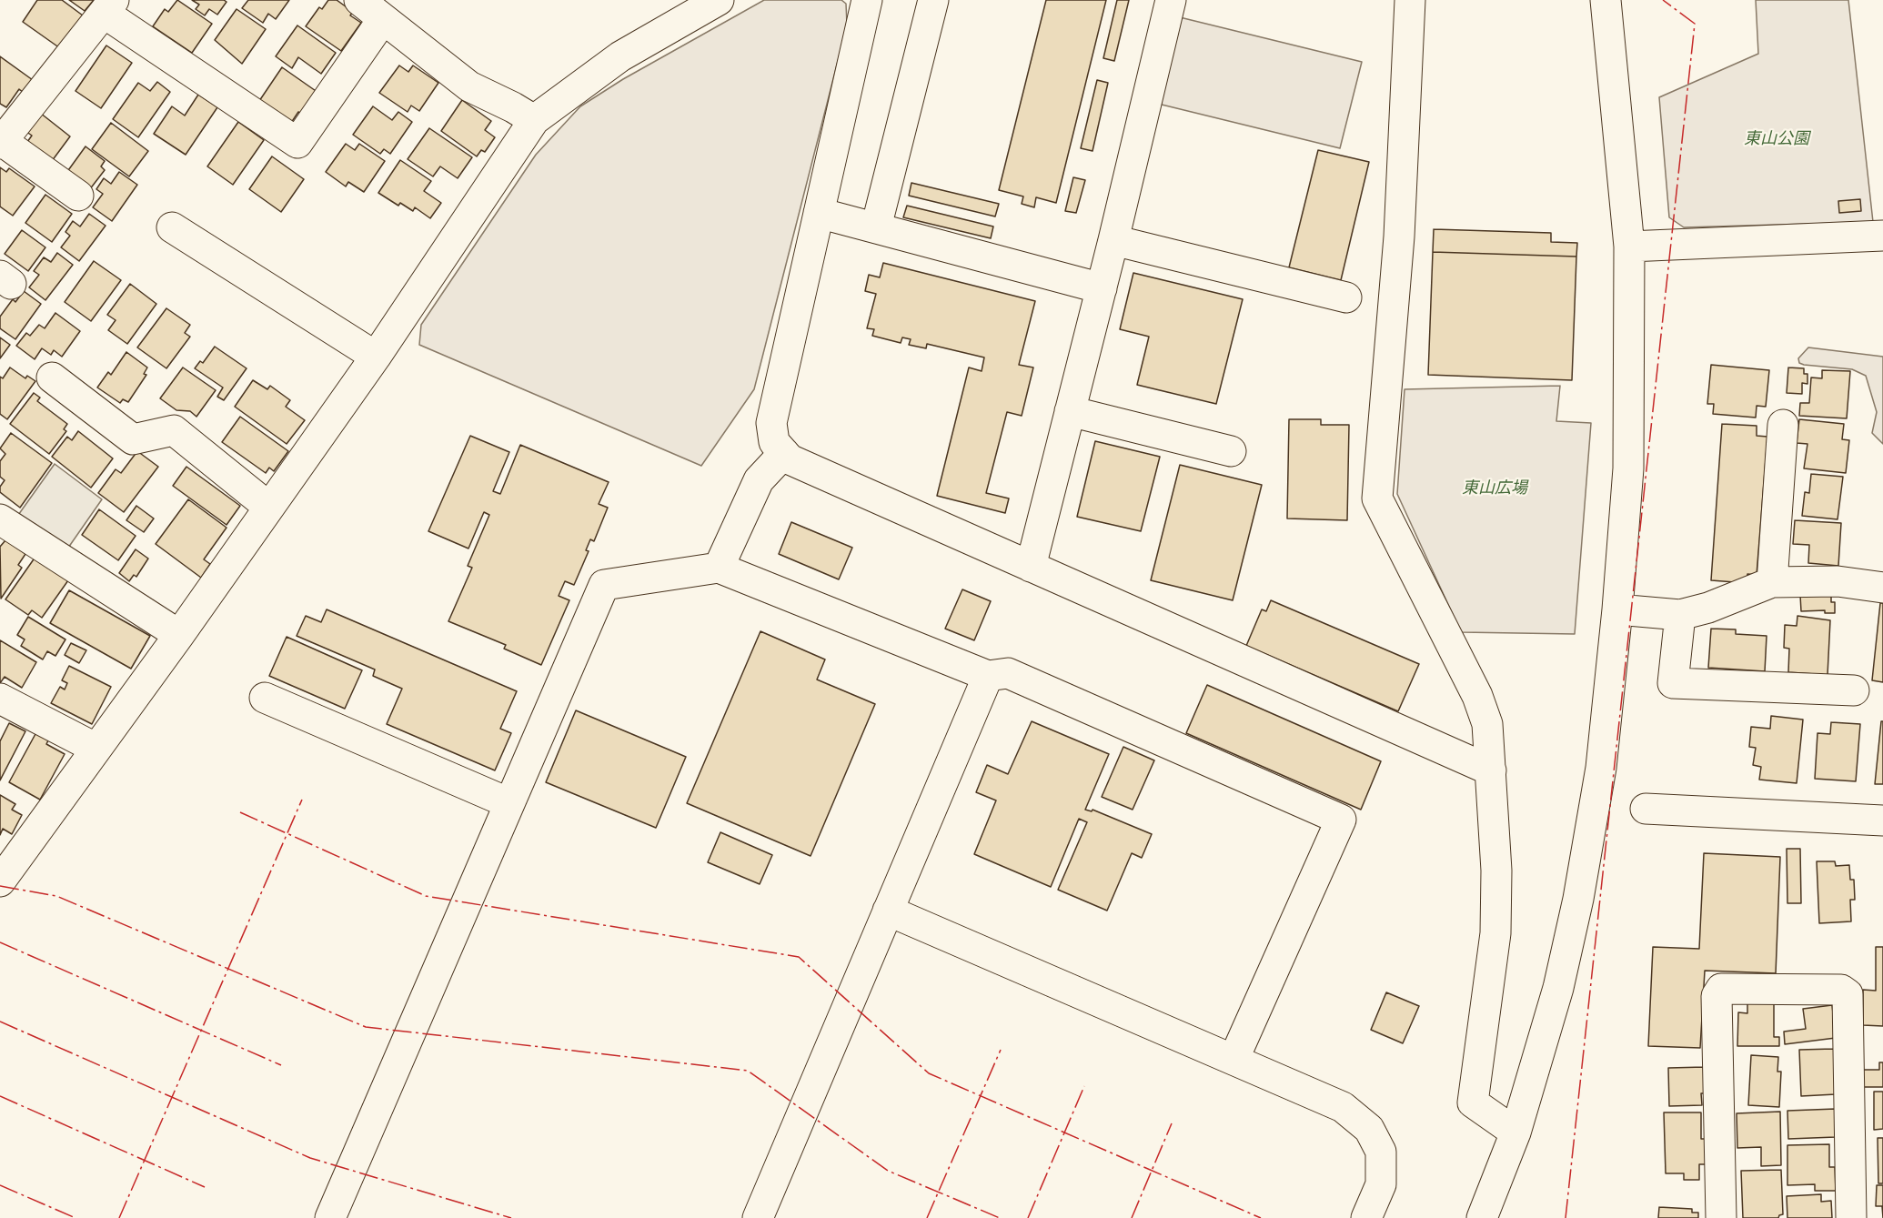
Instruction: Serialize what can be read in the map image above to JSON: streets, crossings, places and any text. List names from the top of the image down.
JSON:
{
  "parks": ["東山公園", "東山広場"]
}
